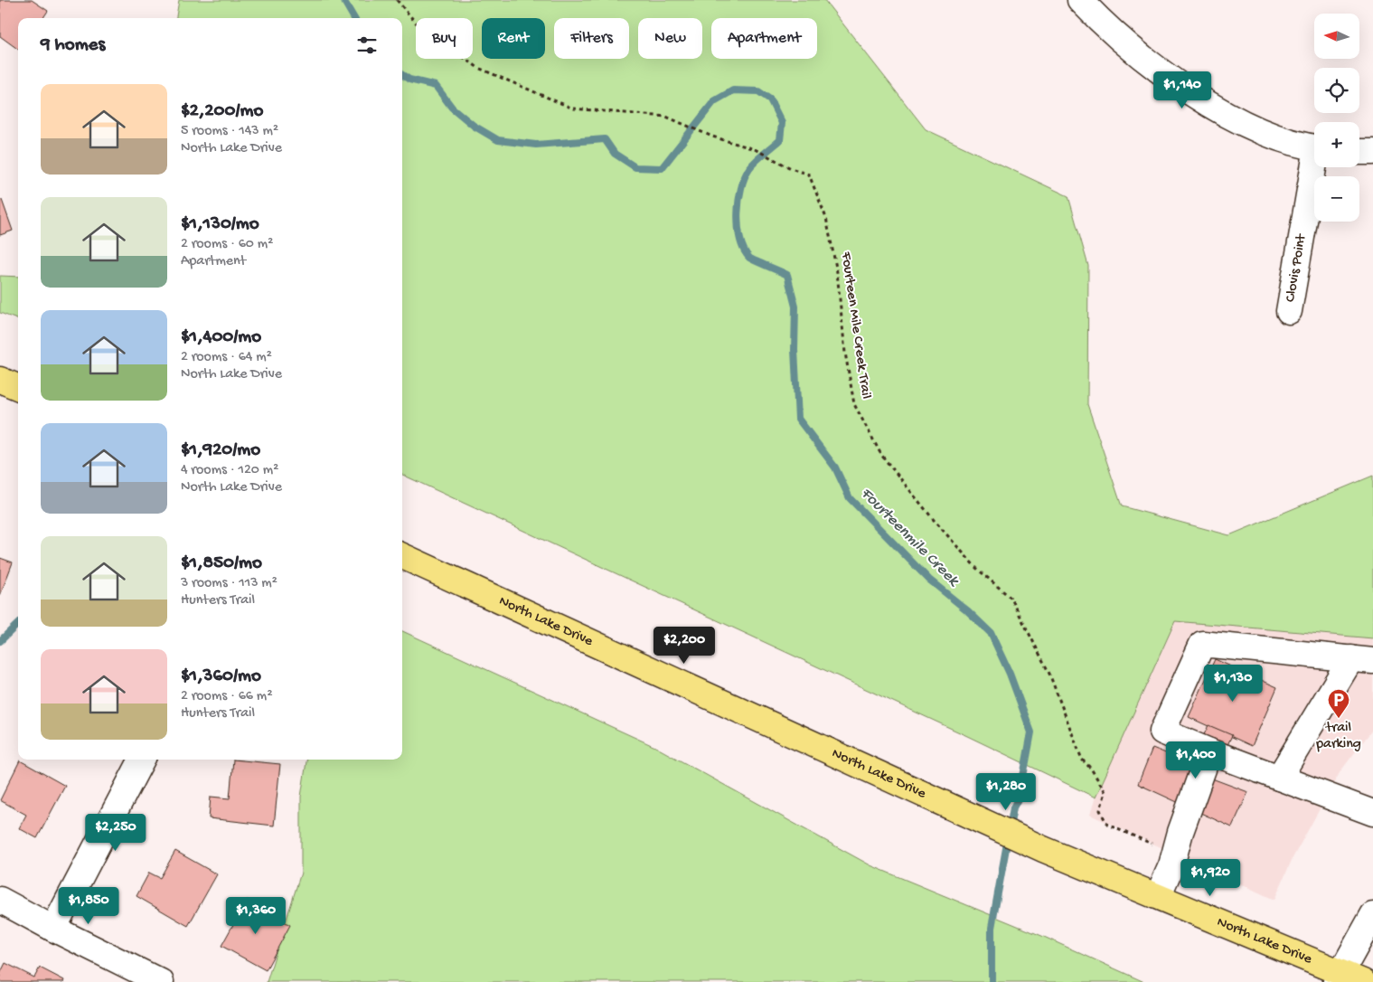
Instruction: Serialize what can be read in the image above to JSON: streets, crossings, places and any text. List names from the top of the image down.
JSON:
{
  "streets": {
    "main road": ["North Lake Drive"],
    "street": ["Clovis Point"],
    "path": ["Fourteen Mile Creek Trail"]
  },
  "water": ["Fourteenmile Creek"],
  "places": {
    "parking": ["trail parking"]
  },
  "north": "left",
  "page": {
    "map_buttons": ["+", "−"],
    "chip": [
      "Buy",
      "Rent",
      "Filters",
      "New",
      "Apartment"
    ],
    "heading": "9 homes",
    "price": [
      "$1,140",
      "$2,200",
      "$1,130",
      "$1,400",
      "$1,280",
      "$2,250",
      "$1,920",
      "$1,850",
      "$1,360"
    ],
    "list": [
      {
        "name": "$2,200/mo",
        "note": "5 rooms · 143 m² · North Lake Drive"
      },
      {
        "name": "$1,130/mo",
        "note": "2 rooms · 60 m² · Apartment"
      },
      {
        "name": "$1,400/mo",
        "note": "2 rooms · 64 m² · North Lake Drive"
      },
      {
        "name": "$1,920/mo",
        "note": "4 rooms · 120 m² · North Lake Drive"
      },
      {
        "name": "$1,850/mo",
        "note": "3 rooms · 113 m² · Hunters Trail"
      },
      {
        "name": "$1,360/mo",
        "note": "2 rooms · 66 m² · Hunters Trail"
      }
    ]
  }
}
